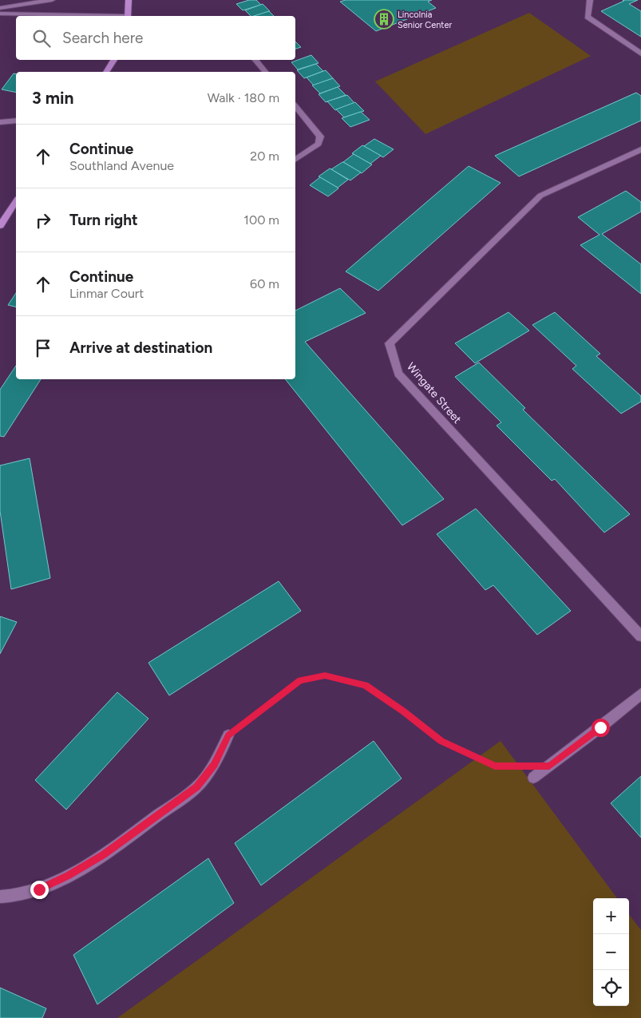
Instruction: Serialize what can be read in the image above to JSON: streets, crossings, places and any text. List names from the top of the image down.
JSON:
{
  "streets": {
    "street": ["Wingate Street"]
  },
  "places": {
    "building": ["Lincolnia Senior Center"]
  },
  "page": {
    "search": "Search here",
    "heading": ["3 min", "Walk · 180 m"],
    "list": [
      ["Continue", "Southland Avenue", "20 m"],
      ["Turn right", "100 m"],
      ["Continue", "Linmar Court", "60 m"],
      "Arrive at destination"
    ],
    "map_buttons": ["+", "−"]
  }
}
